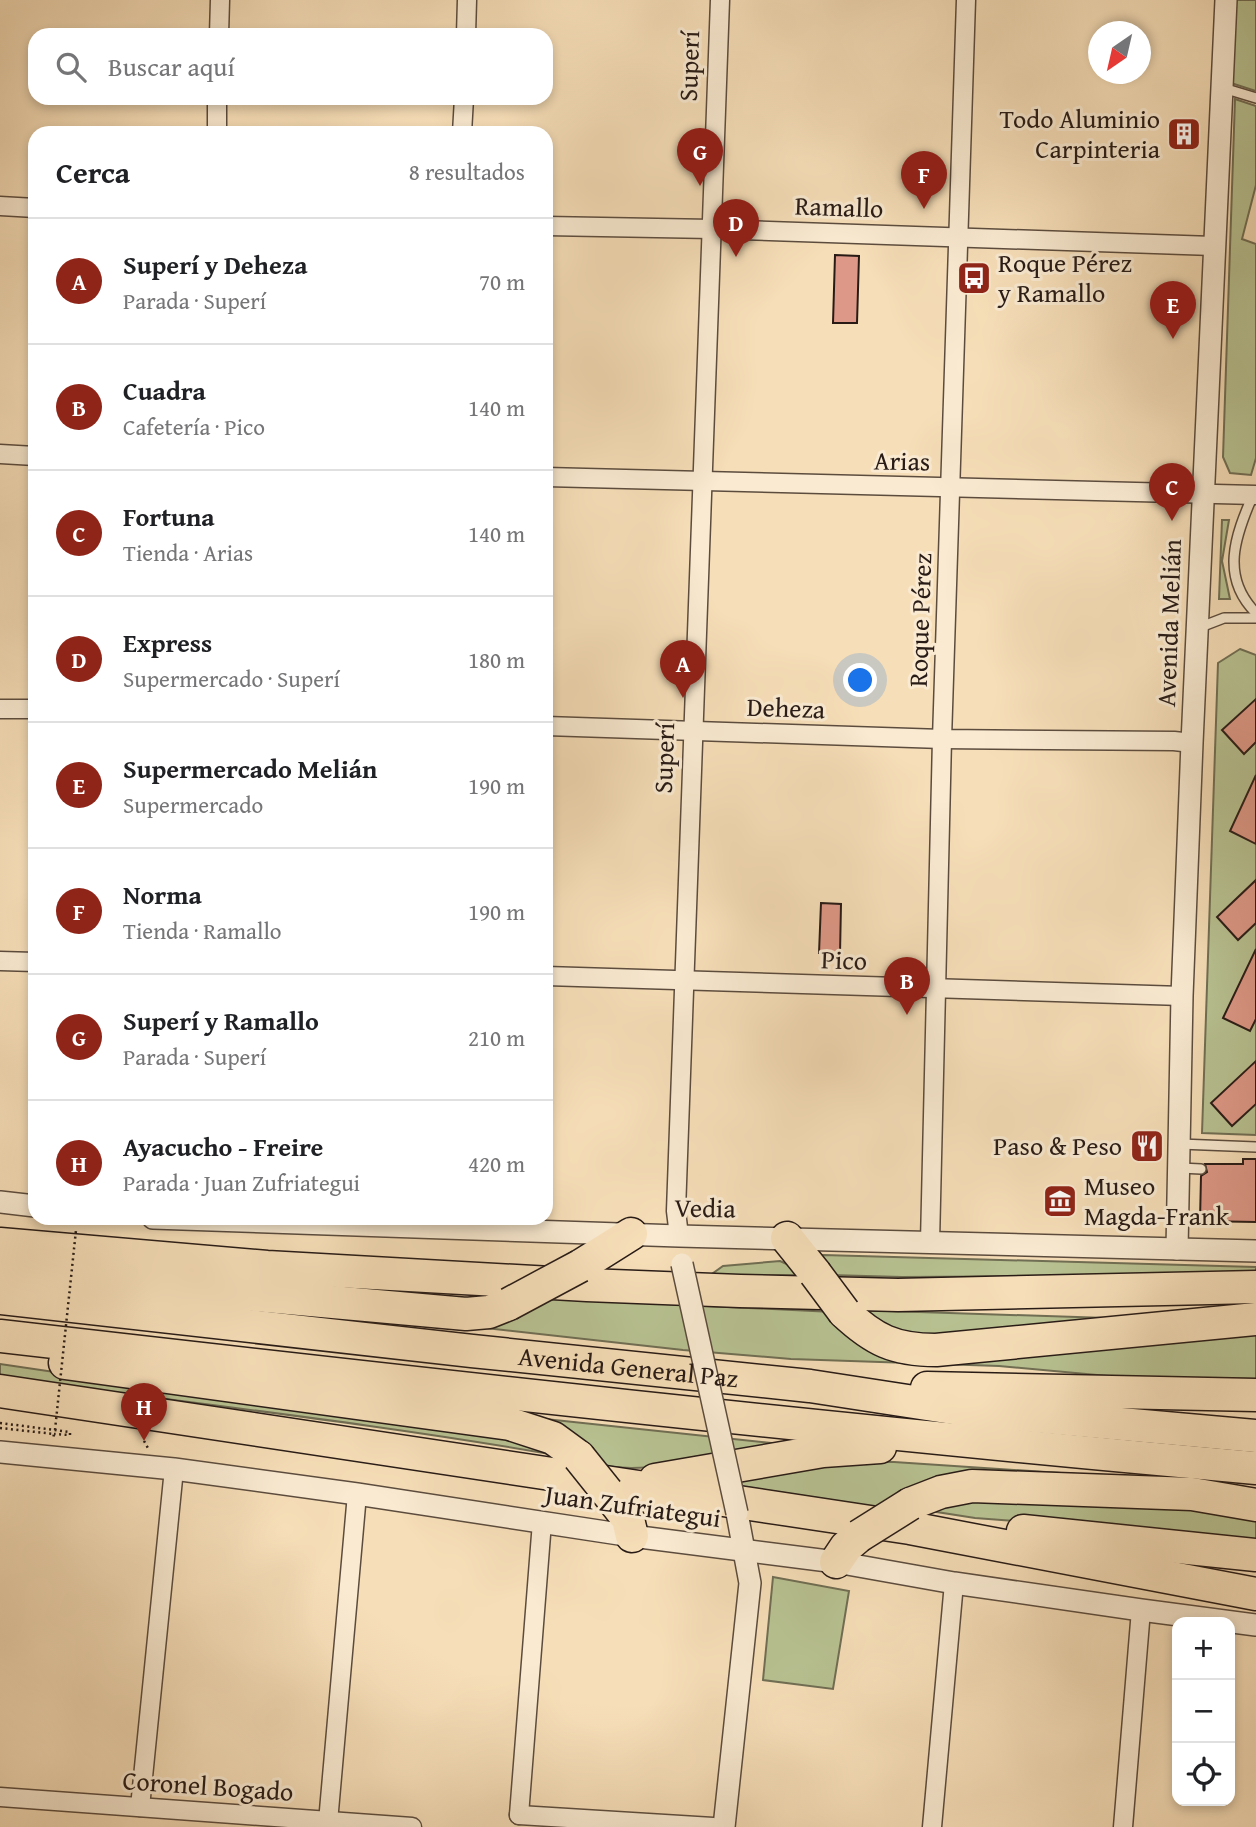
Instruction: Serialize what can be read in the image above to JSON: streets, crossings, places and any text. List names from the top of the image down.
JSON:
{
  "streets": {
    "highway": ["Avenida General Paz"],
    "street": [
      "Superí",
      "Ramallo",
      "Arias",
      "Roque Pérez",
      "Avenida Melián",
      "Deheza",
      "Pico",
      "Vedia",
      "Juan Zufriategui",
      "Coronel Bogado"
    ]
  },
  "crossings": [
    ["Superí", "Ramallo"],
    ["Superí", "Arias"],
    ["Superí", "Deheza"],
    ["Superí", "Pico"],
    ["Superí", "Vedia"],
    ["Superí", "Juan Zufriategui"],
    ["Ramallo", "Roque Pérez"],
    ["Ramallo", "Avenida Melián"],
    ["Arias", "Roque Pérez"],
    ["Arias", "Avenida Melián"],
    ["Roque Pérez", "Deheza"],
    ["Roque Pérez", "Pico"],
    ["Roque Pérez", "Vedia"],
    ["Avenida Melián", "Deheza"],
    ["Avenida Melián", "Pico"],
    ["Avenida Melián", "Vedia"]
  ],
  "places": {
    "building": ["Todo Aluminio Carpinteria"],
    "bus stop": ["Roque Pérez y Ramallo"],
    "restaurant": ["Paso & Peso"],
    "museum": ["Museo Magda-Frank"]
  },
  "north": "bottom left",
  "page": {
    "search": "Buscar aquí",
    "heading": ["Cerca", "8 resultados"],
    "pins": [
      "G",
      "F",
      "D",
      "E",
      "C",
      "A",
      "B",
      "H"
    ],
    "list": [
      {
        "mark": "A",
        "name": "Superí y Deheza",
        "note": "Parada · Superí",
        "value": "70 m"
      },
      {
        "mark": "B",
        "name": "Cuadra",
        "note": "Cafetería · Pico",
        "value": "140 m"
      },
      {
        "mark": "C",
        "name": "Fortuna",
        "note": "Tienda · Arias",
        "value": "140 m"
      },
      {
        "mark": "D",
        "name": "Express",
        "note": "Supermercado · Superí",
        "value": "180 m"
      },
      {
        "mark": "E",
        "name": "Supermercado Melián",
        "note": "Supermercado",
        "value": "190 m"
      },
      {
        "mark": "F",
        "name": "Norma",
        "note": "Tienda · Ramallo",
        "value": "190 m"
      },
      {
        "mark": "G",
        "name": "Superí y Ramallo",
        "note": "Parada · Superí",
        "value": "210 m"
      },
      {
        "mark": "H",
        "name": "Ayacucho - Freire",
        "note": "Parada · Juan Zufriategui",
        "value": "420 m"
      }
    ],
    "map_buttons": ["+", "−"]
  }
}
